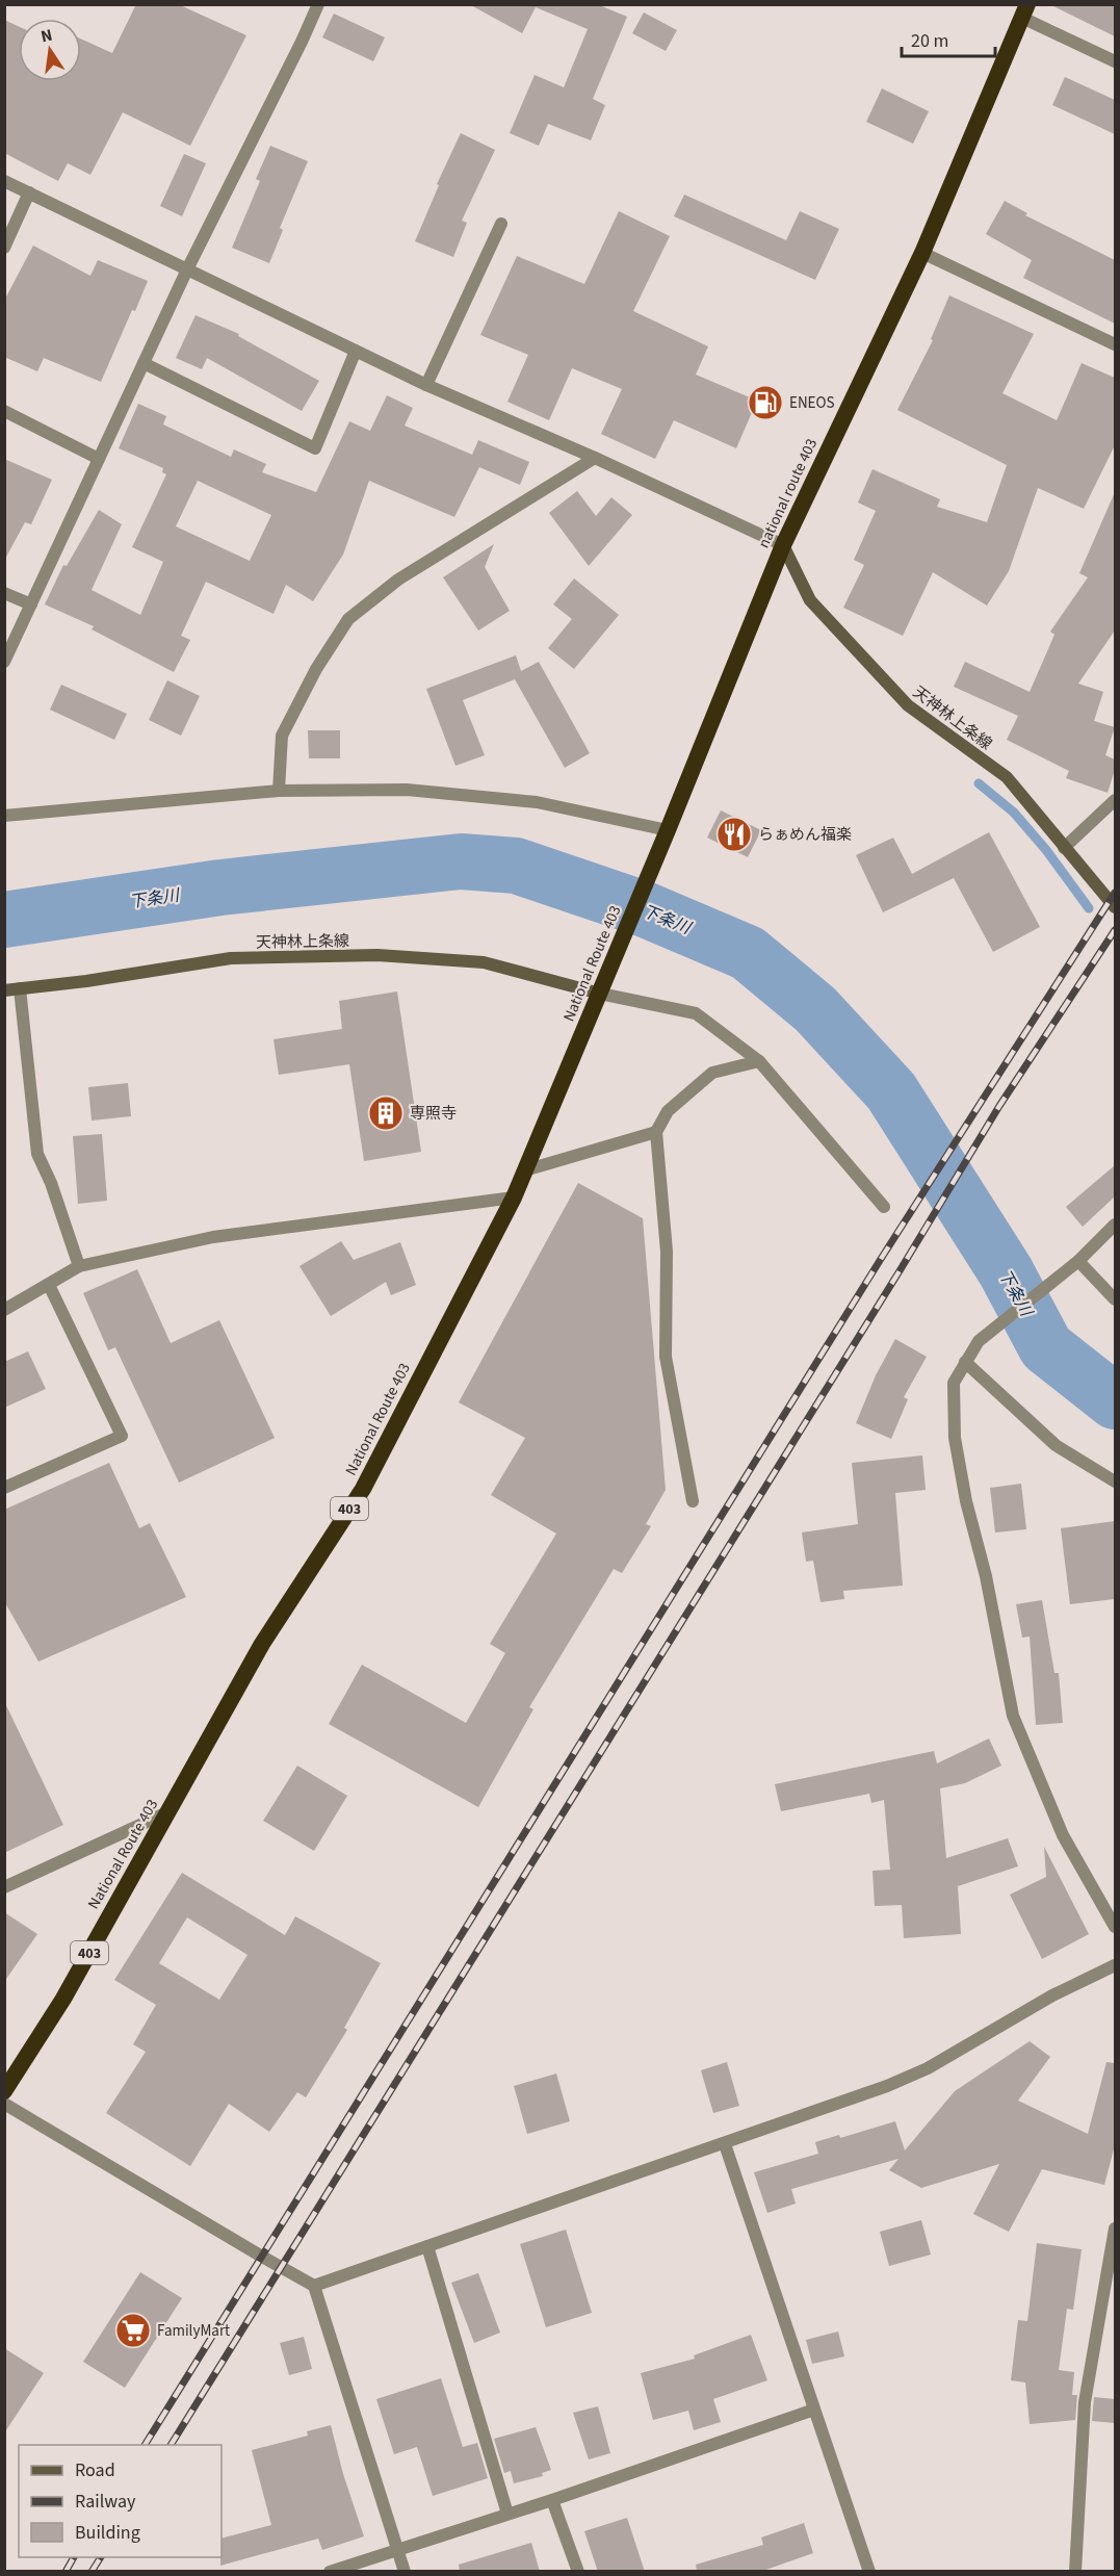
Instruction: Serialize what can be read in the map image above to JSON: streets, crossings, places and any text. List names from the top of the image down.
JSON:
{
  "streets": {
    "highway": ["national route 403", "National Route 403", "403"],
    "main road": ["天神林上条線"]
  },
  "crossings": [
    ["national route 403", "天神林上条線"],
    ["national route 403", "National Route 403"],
    ["天神林上条線", "National Route 403"]
  ],
  "water": ["下条川"],
  "places": {
    "fuel station": ["ENEOS"],
    "restaurant": ["らぁめん福楽"],
    "building": ["専照寺"],
    "supermarket": ["FamilyMart"]
  },
  "legend": ["Road", "Railway", "Building"],
  "scale_bar": "20 m",
  "north": "top"
}
